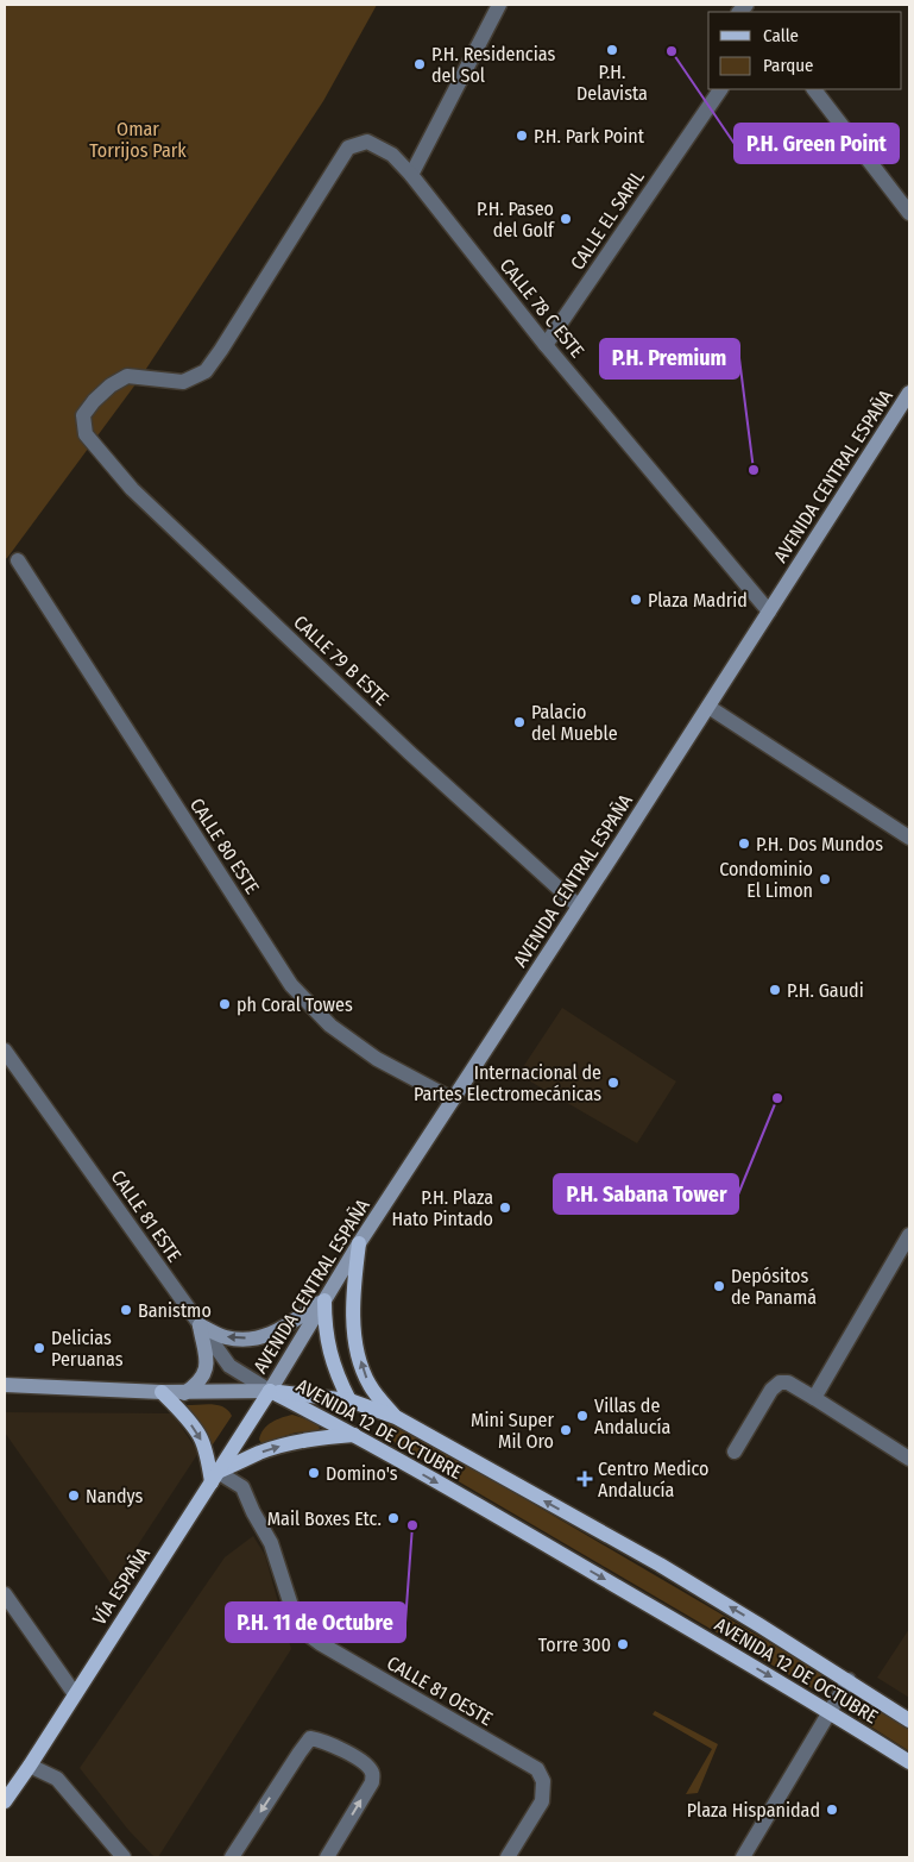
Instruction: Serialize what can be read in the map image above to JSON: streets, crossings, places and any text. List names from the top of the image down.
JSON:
{
  "streets": {
    "main road": ["AVENIDA CENTRAL ESPAÑA", "AVENIDA 12 DE OCTUBRE", "VÍA ESPAÑA"],
    "street": [
      "CALLE EL SARIL",
      "CALLE 78 C ESTE",
      "CALLE 79 B ESTE",
      "CALLE 80 ESTE",
      "CALLE 81 ESTE",
      "CALLE 81 OESTE"
    ]
  },
  "crossings": [
    ["CALLE EL SARIL", "CALLE 78 C ESTE"],
    ["CALLE 78 C ESTE", "AVENIDA CENTRAL ESPAÑA"],
    ["CALLE 78 C ESTE", "CALLE 79 B ESTE"],
    ["AVENIDA CENTRAL ESPAÑA", "CALLE 79 B ESTE"],
    ["AVENIDA CENTRAL ESPAÑA", "CALLE 80 ESTE"],
    ["AVENIDA CENTRAL ESPAÑA", "CALLE 81 ESTE"],
    ["AVENIDA CENTRAL ESPAÑA", "AVENIDA 12 DE OCTUBRE"],
    ["AVENIDA CENTRAL ESPAÑA", "VÍA ESPAÑA"],
    ["CALLE 81 ESTE", "AVENIDA 12 DE OCTUBRE"],
    ["CALLE 81 ESTE", "VÍA ESPAÑA"],
    ["AVENIDA 12 DE OCTUBRE", "VÍA ESPAÑA"],
    ["VÍA ESPAÑA", "CALLE 81 OESTE"]
  ],
  "parks": ["Omar Torrijos Park"],
  "places": {
    "other": [
      "P.H. Delavista",
      "P.H. Green Point",
      "P.H. Residencias del Sol",
      "P.H. Park Point",
      "P.H. Paseo del Golf",
      "P.H. Premium",
      "Plaza Madrid",
      "Palacio del Mueble",
      "P.H. Dos Mundos",
      "Condominio El Limon",
      "P.H. Gaudi",
      "ph Coral Towes",
      "Internacional de Partes Electromecánicas",
      "P.H. Sabana Tower",
      "P.H. Plaza Hato Pintado",
      "Depósitos de Panamá",
      "Banistmo",
      "Delicias Peruanas",
      "Villas de Andalucía",
      "Mini Super Mil Oro",
      "Domino's",
      "Nandys",
      "Mail Boxes Etc.",
      "P.H. 11 de Octubre",
      "Torre 300",
      "Plaza Hispanidad"
    ],
    "health": ["Centro Medico Andalucía"]
  },
  "legend": ["Calle", "Parque"]
}
